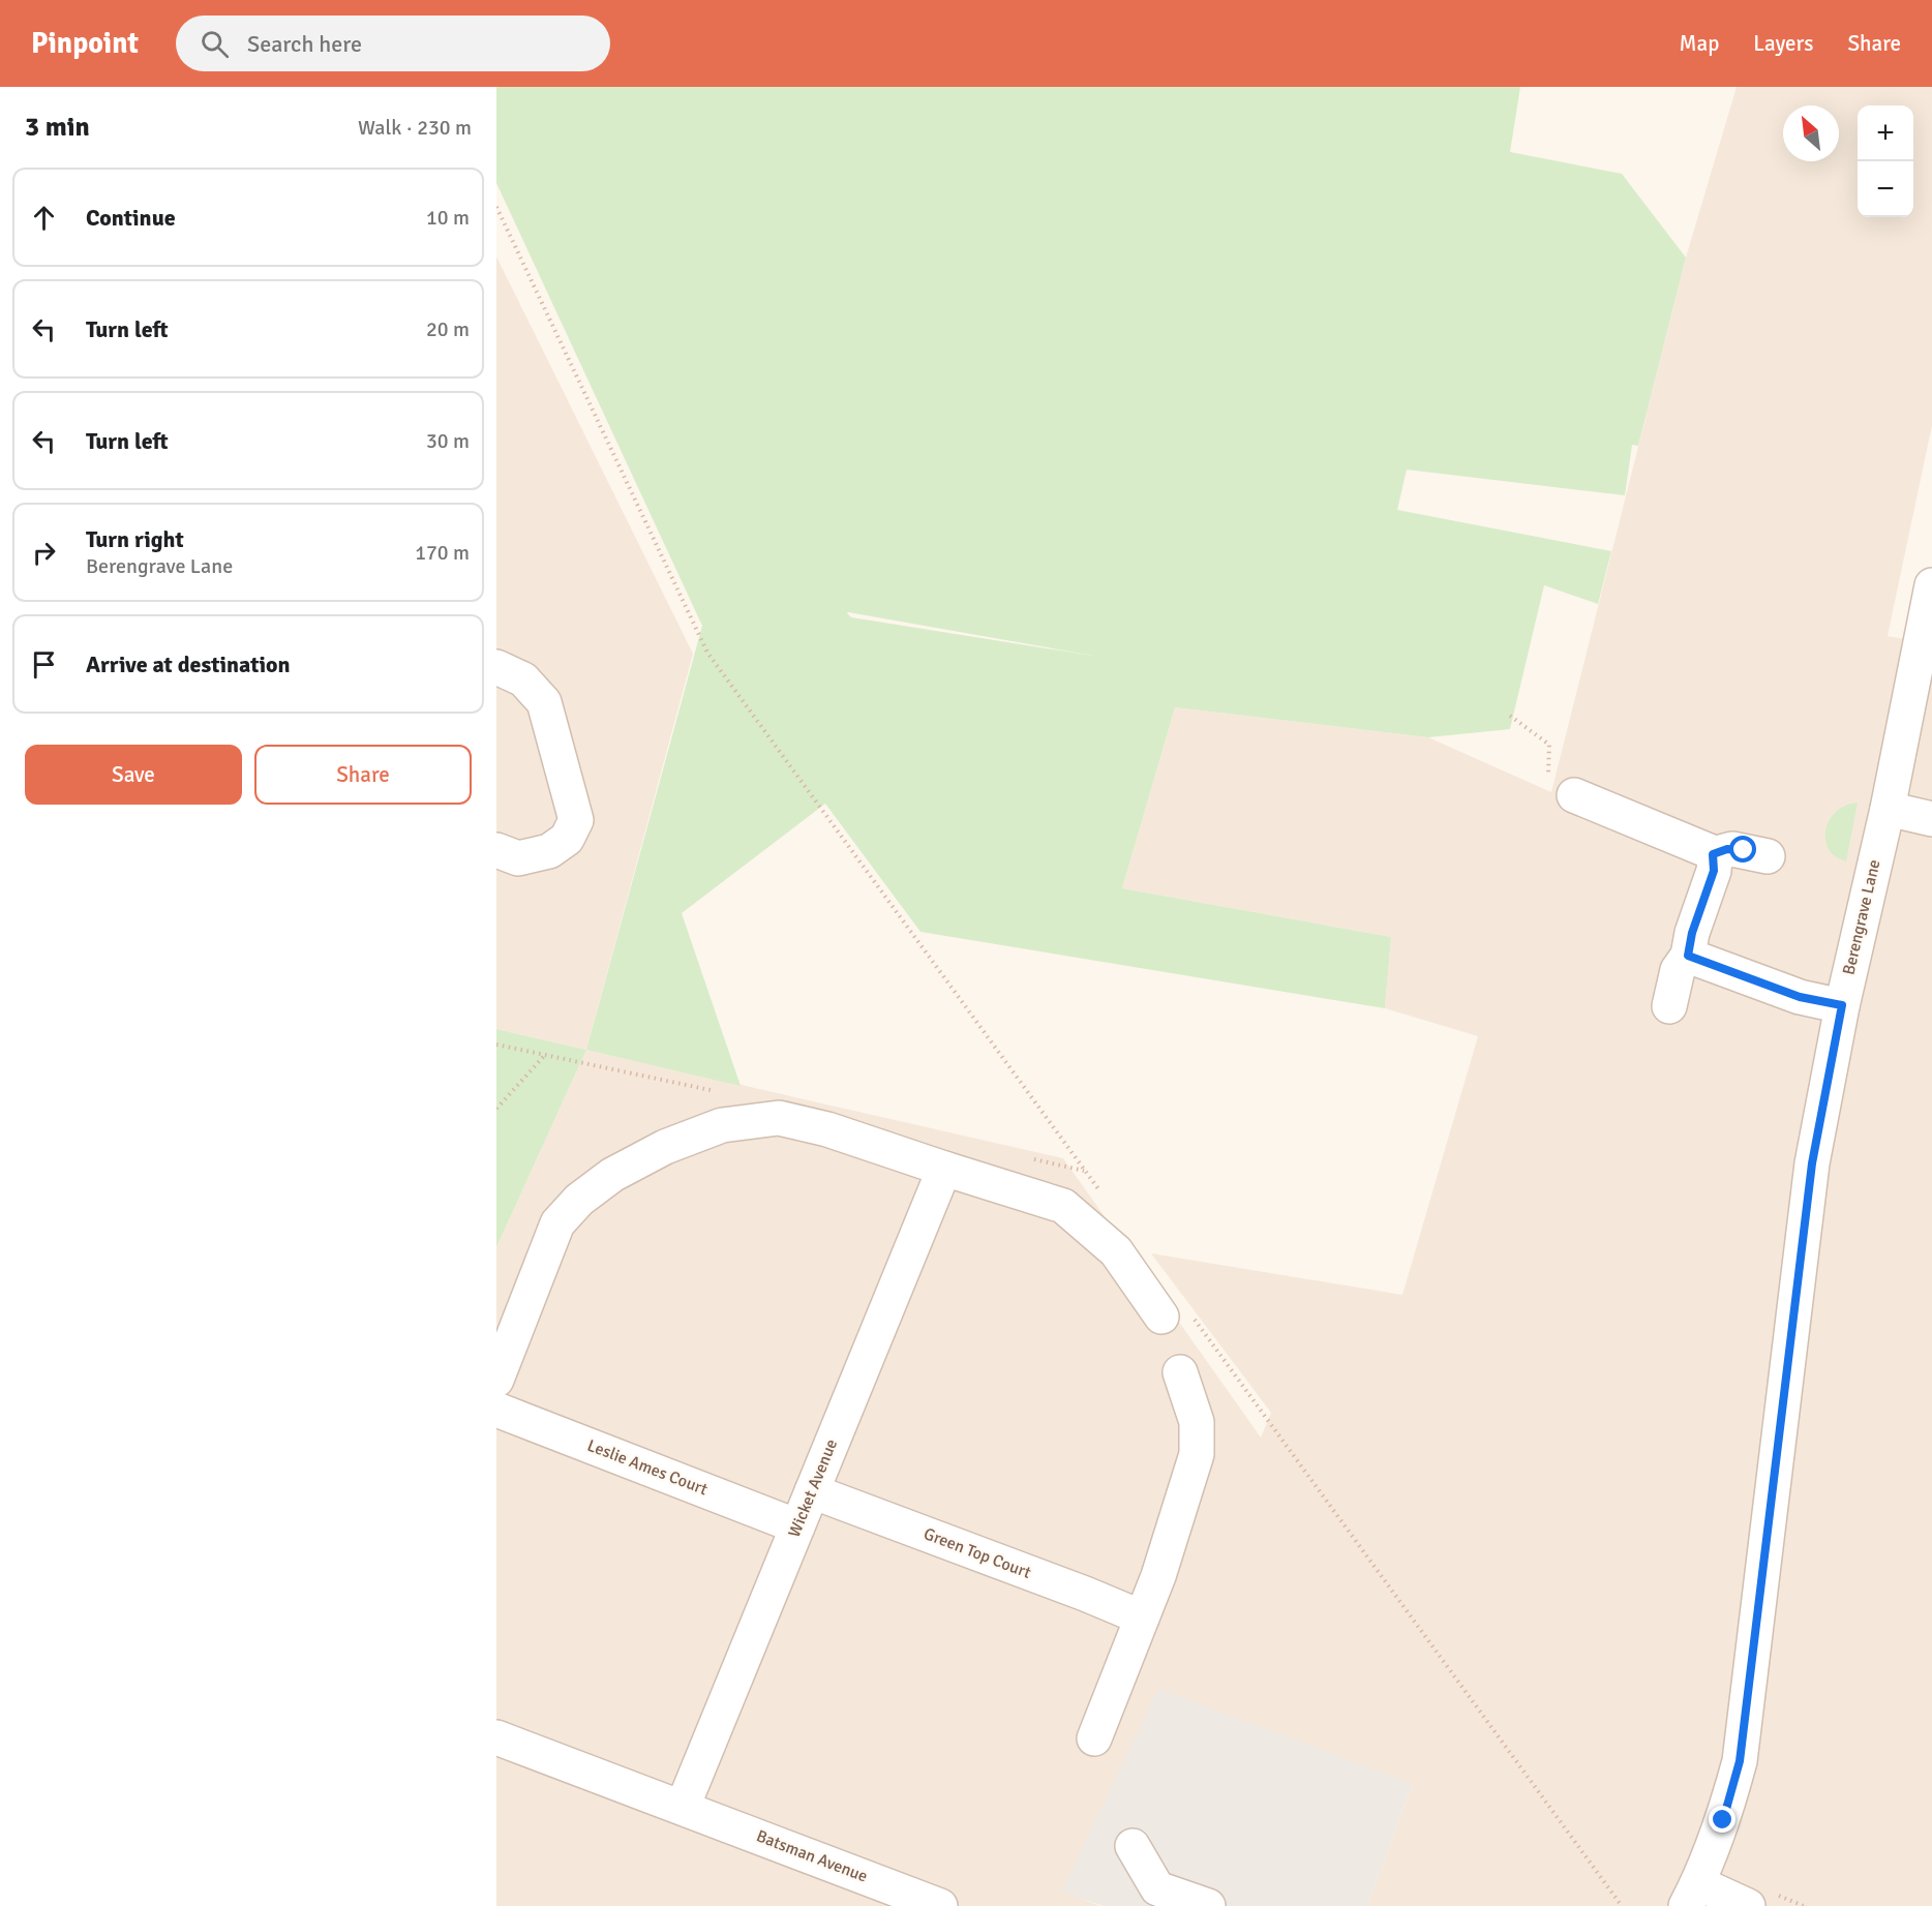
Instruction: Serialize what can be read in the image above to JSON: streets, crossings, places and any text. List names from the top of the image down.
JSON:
{
  "streets": {
    "street": [
      "Berengrave Lane",
      "Leslie Ames Court",
      "Wicket Avenue",
      "Green Top Court",
      "Batsman Avenue"
    ]
  },
  "crossings": [
    ["Leslie Ames Court", "Wicket Avenue"],
    ["Wicket Avenue", "Green Top Court"],
    ["Wicket Avenue", "Batsman Avenue"]
  ],
  "north": "top left",
  "page": {
    "header": "Pinpoint",
    "search": "Search here",
    "nav": ["Map", "Layers", "Share"],
    "heading": ["3 min", "Walk · 230 m"],
    "map_buttons": ["+", "−"],
    "list": [
      ["Continue", "10 m"],
      ["Turn left", "20 m"],
      ["Turn left", "30 m"],
      ["Turn right", "Berengrave Lane", "170 m"],
      "Arrive at destination"
    ],
    "buttons": ["Save", "Share"]
  }
}
